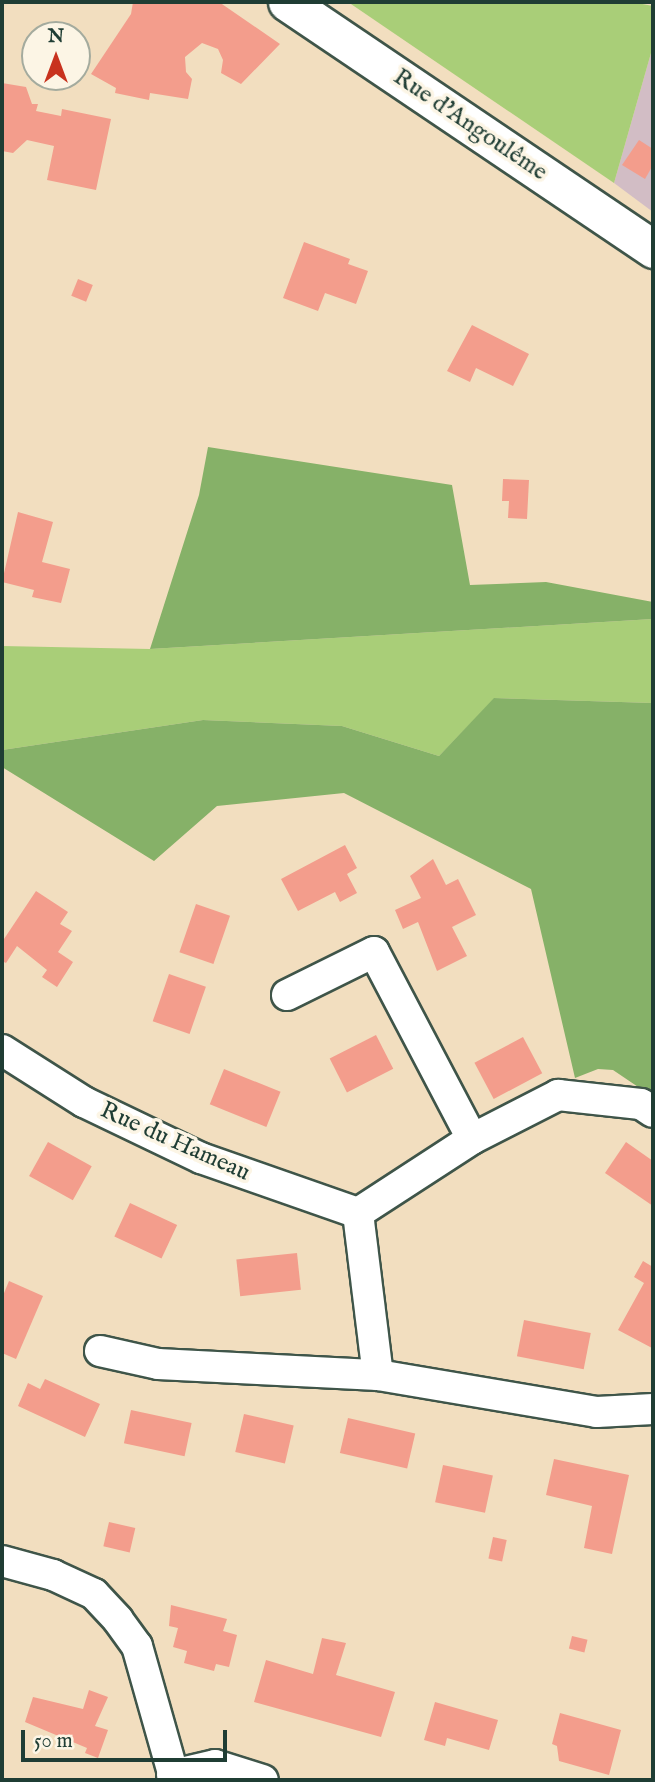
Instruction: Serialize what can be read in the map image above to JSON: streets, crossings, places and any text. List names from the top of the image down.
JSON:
{
  "streets": {
    "street": ["Rue d'Angoulême", "Rue du Hameau"]
  },
  "scale_bar": "50 m",
  "north": "top"
}
